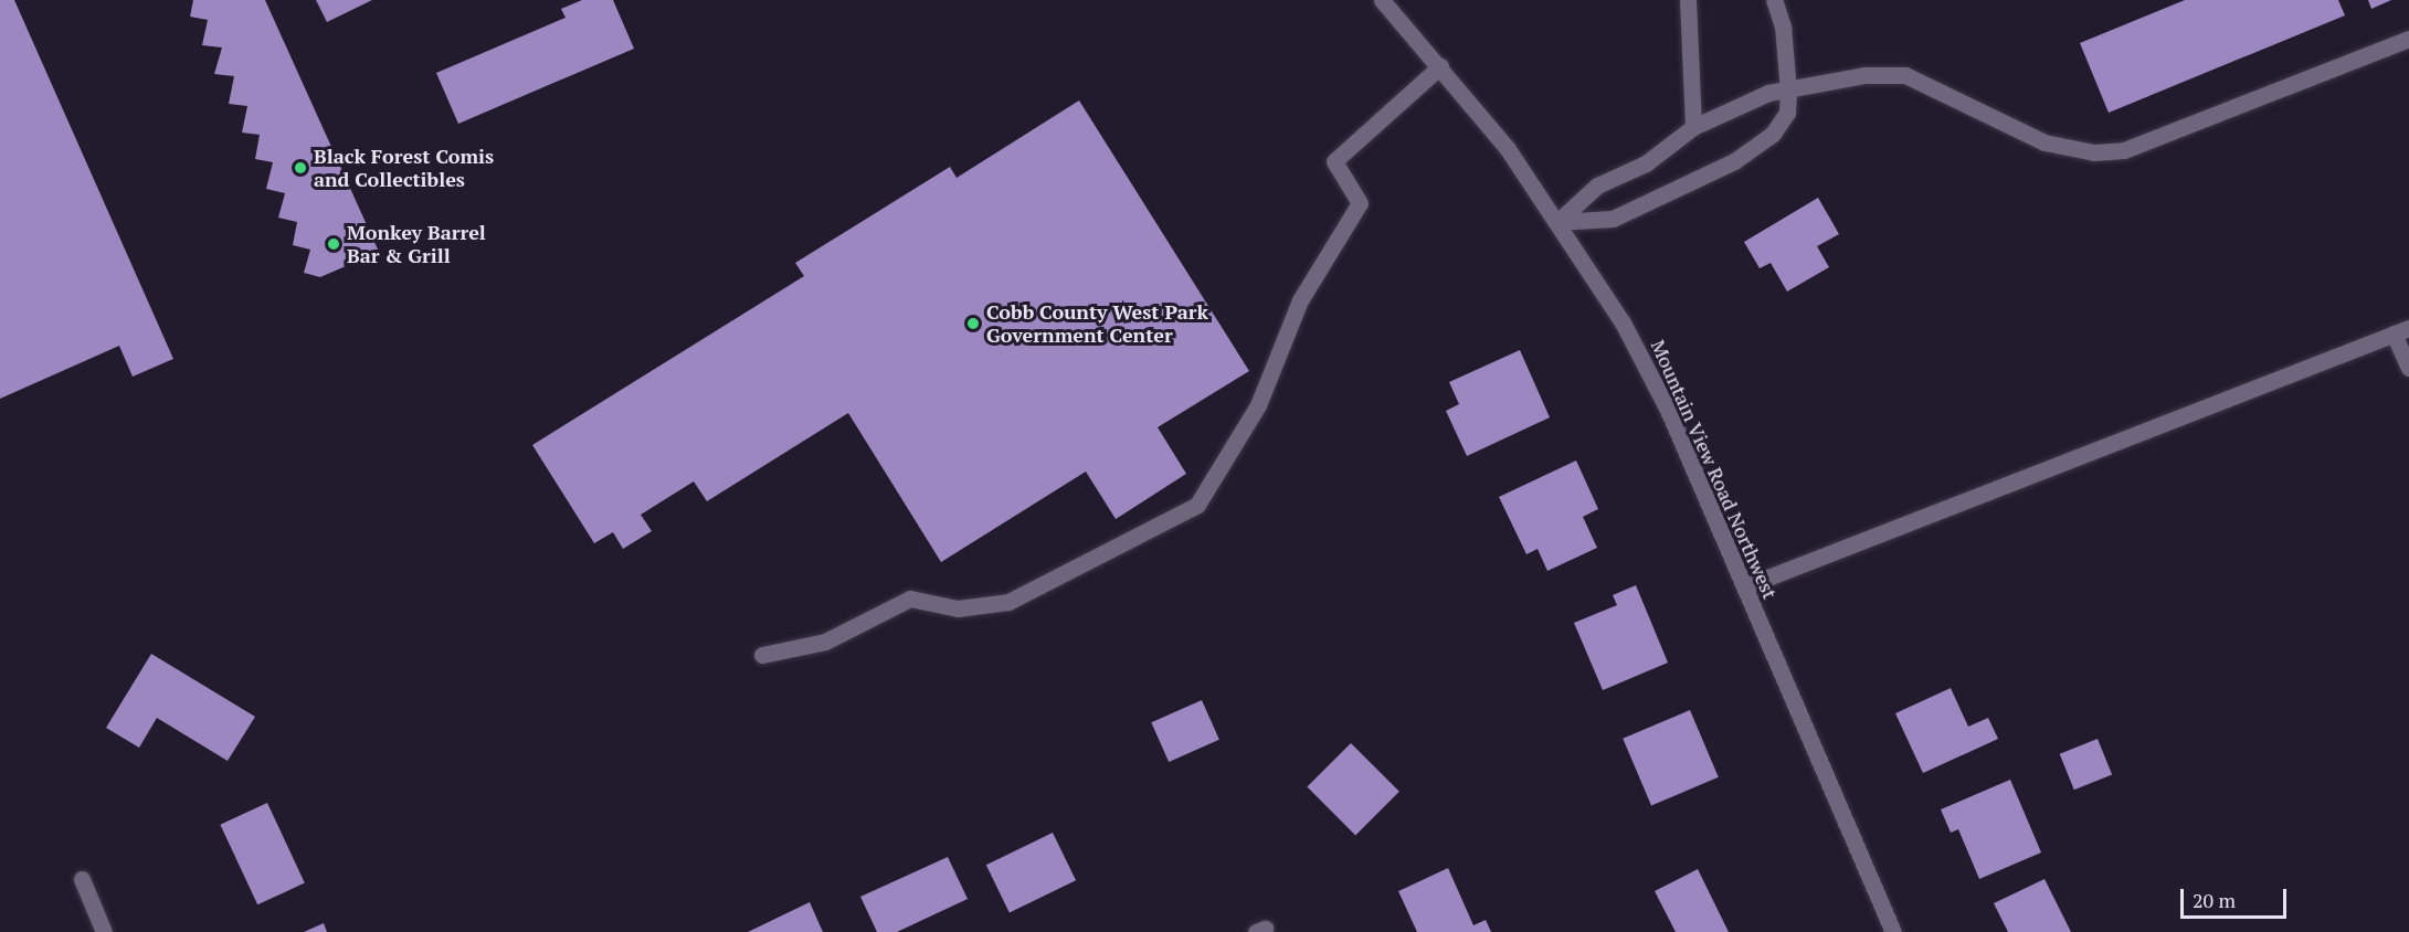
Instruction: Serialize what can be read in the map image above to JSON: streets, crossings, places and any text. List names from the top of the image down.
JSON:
{
  "streets": {
    "street": ["Mountain View Road Northwest"]
  },
  "places": ["Black Forest Comis and Collectibles", "Monkey Barrel Bar & Grill", "Cobb County West Park Government Center"],
  "scale_bar": "20 m"
}
